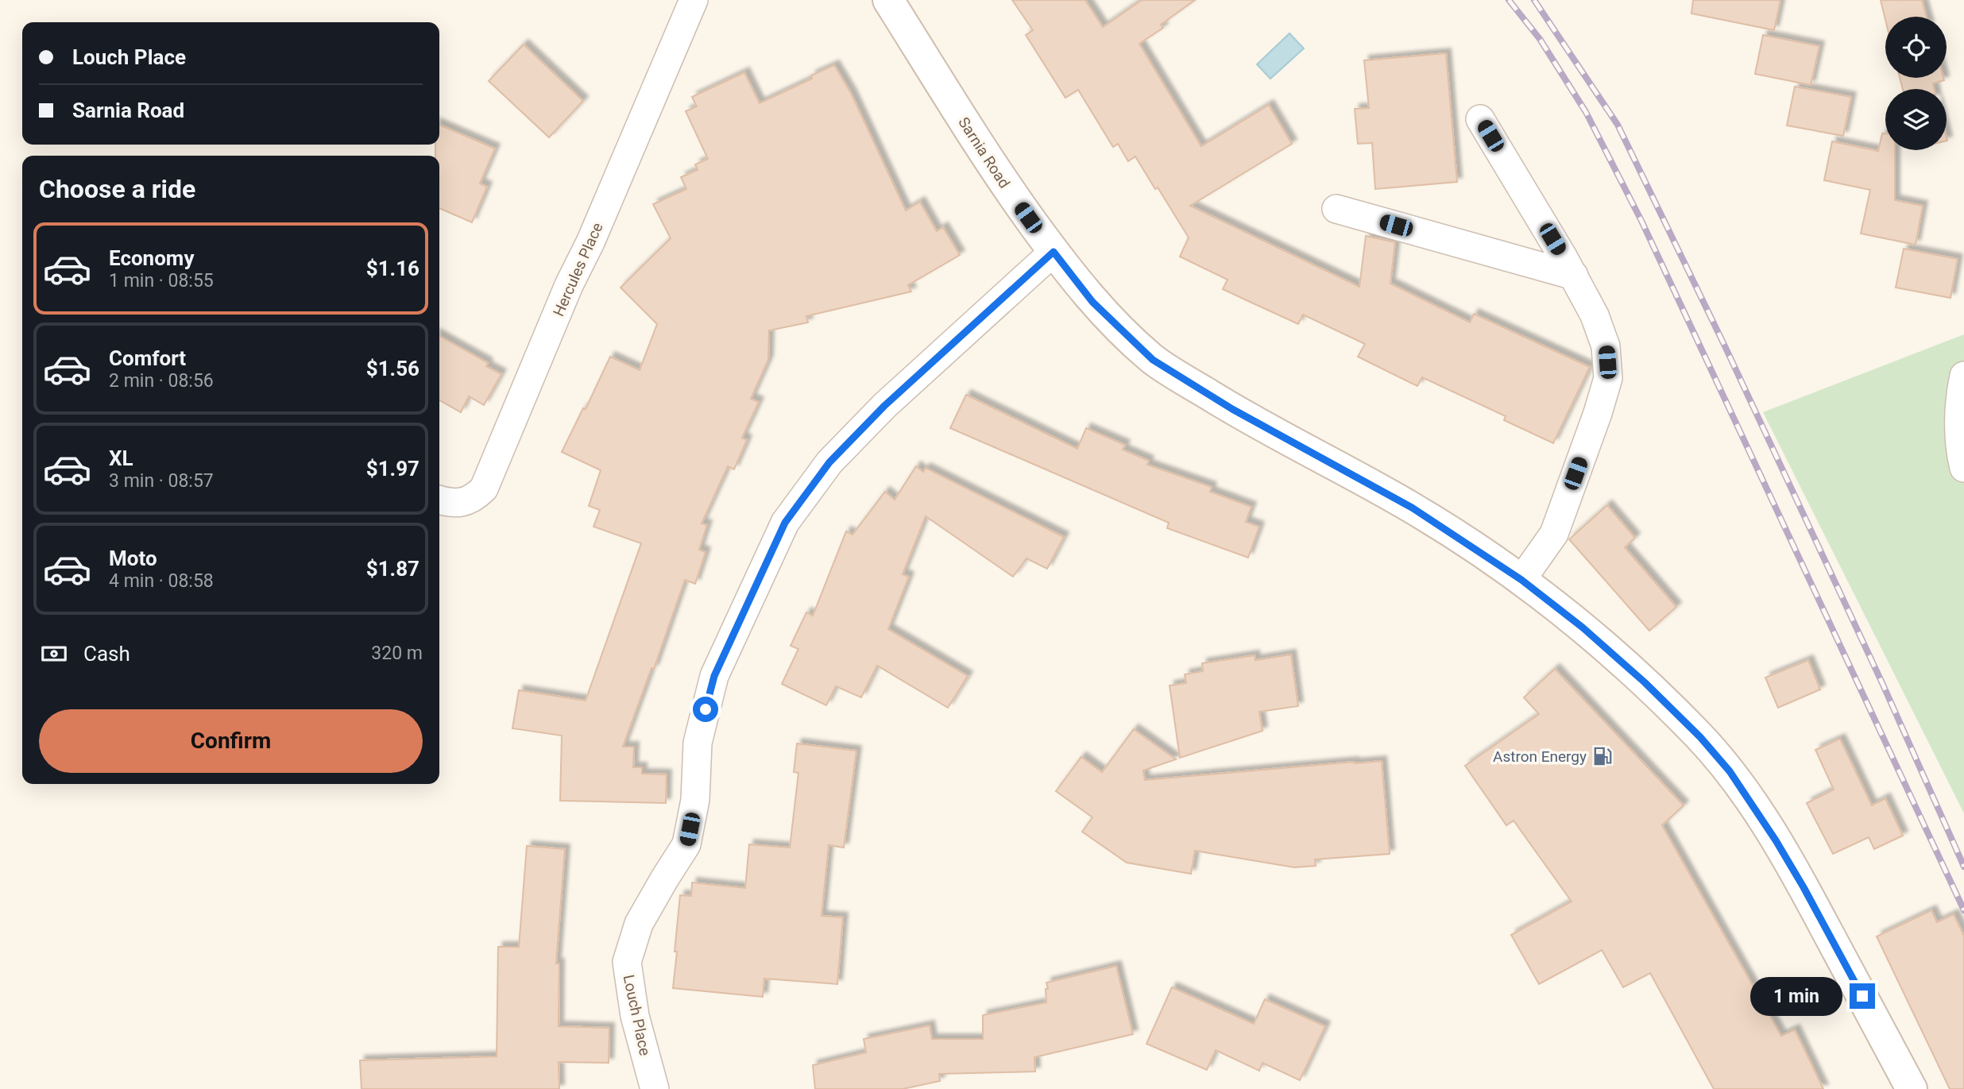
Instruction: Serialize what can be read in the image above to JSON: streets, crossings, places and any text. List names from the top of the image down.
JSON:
{
  "streets": {
    "main road": ["Sarnia Road"],
    "street": ["Hercules Place", "Louch Place"]
  },
  "crossings": [
    ["Sarnia Road", "Louch Place"]
  ],
  "places": {
    "fuel station": ["Astron Energy"]
  },
  "page": {
    "banner": ["Louch Place", "Sarnia Road"],
    "heading": "Choose a ride",
    "list": [
      {
        "name": "Economy",
        "note": "1 min · 08:55",
        "value": "$1.16"
      },
      {
        "name": "Comfort",
        "note": "2 min · 08:56",
        "value": "$1.56"
      },
      {
        "name": "XL",
        "note": "3 min · 08:57",
        "value": "$1.97"
      },
      {
        "name": "Moto",
        "note": "4 min · 08:58",
        "value": "$1.87"
      }
    ],
    "pay": ["Cash", "320 m"],
    "buttons": "Confirm",
    "bubble": "1 min"
  }
}
